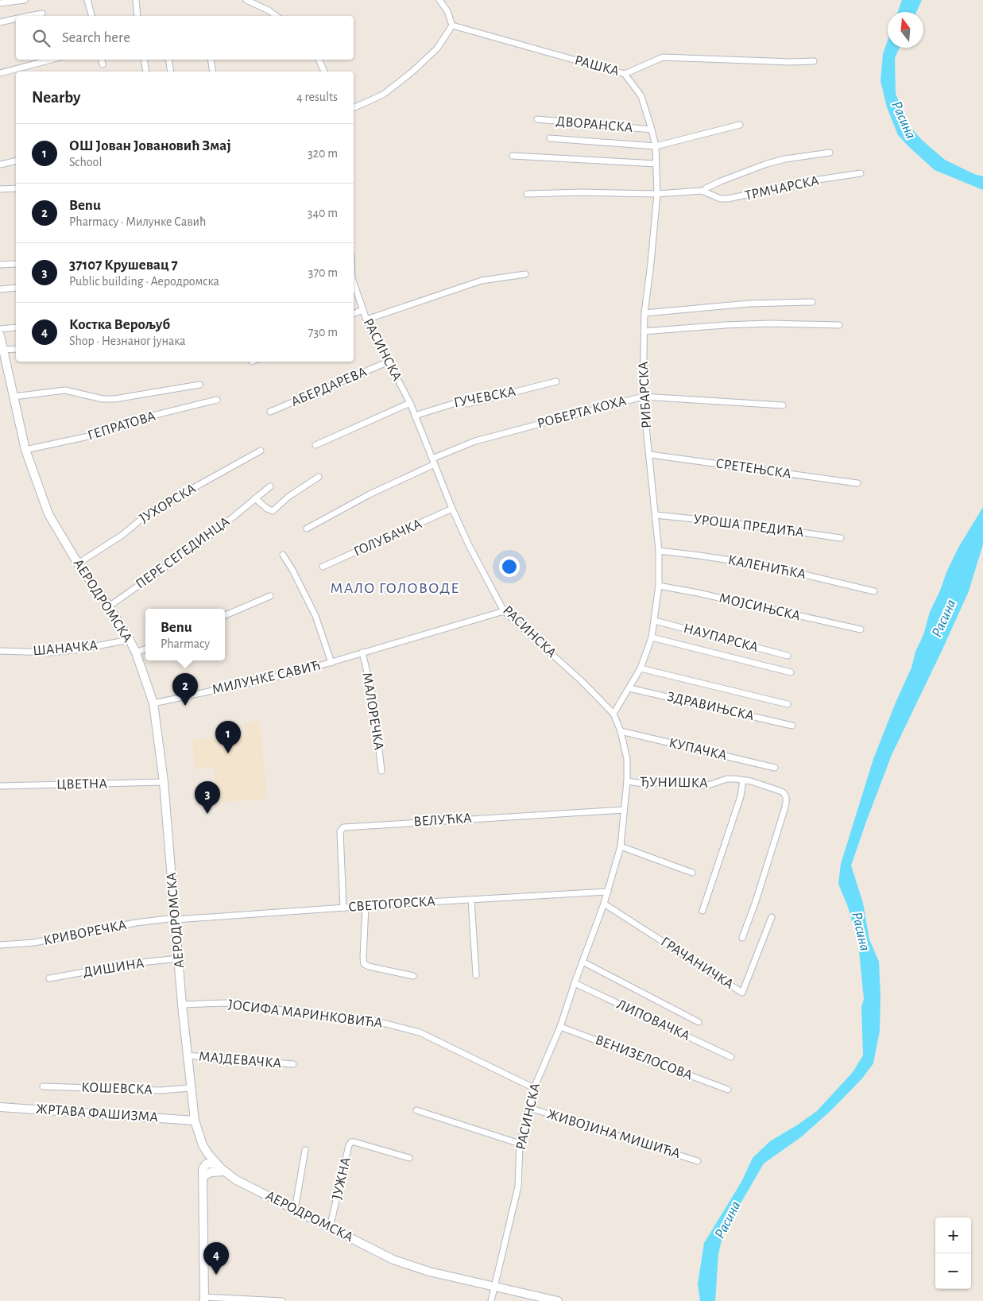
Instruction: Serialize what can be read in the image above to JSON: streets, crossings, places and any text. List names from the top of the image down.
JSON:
{
  "streets": {
    "street": [
      "РАШКА",
      "ДВОРАНСКА",
      "ТРМЧАРСКА",
      "РАСИНСКА",
      "АБЕРДАРЕВА",
      "РИБАРСКА",
      "ГУЧЕВСКА",
      "РОБЕРТА КОХА",
      "ГЕПРАТОВА",
      "СРЕТЕЊСКА",
      "ЈУХОРСКА",
      "УРОША ПРЕДИЋА",
      "ГОЛУБАЧКА",
      "ПЕРЕ СЕГЕДИНЦА",
      "КАЛЕНИЋКА",
      "АЕРОДРОМСКА",
      "МОЈСИЊСКА",
      "НАУПАРСКА",
      "ШАНАЧКА",
      "МИЛУНКЕ САВИЋ",
      "ЗДРАВИЊСКА",
      "МАЛОРЕЧКА",
      "КУПАЧКА",
      "ЂУНИШКА",
      "ЦВЕТНА",
      "ВЕЛУЋКА",
      "СВЕТОГОРСКА",
      "КРИВОРЕЧКА",
      "ГРАЧАНИЧКА",
      "ДИШИНА",
      "ЈОСИФА МАРИНКОВИЋА",
      "ЛИПОВАЧКА",
      "ВЕНИЗЕЛОСОВА",
      "МАЈДЕВАЧКА",
      "КОШЕВСКА",
      "ЖРТАВА ФАШИЗМА",
      "ЖИВОЈИНА МИШИЋА",
      "ЈУЖНА"
    ]
  },
  "crossings": [
    ["РАШКА", "РИБАРСКА"],
    ["ДВОРАНСКА", "РИБАРСКА"],
    ["ТРМЧАРСКА", "РИБАРСКА"],
    ["РАСИНСКА", "АБЕРДАРЕВА"],
    ["РАСИНСКА", "РИБАРСКА"],
    ["РАСИНСКА", "ГУЧЕВСКА"],
    ["РАСИНСКА", "РОБЕРТА КОХА"],
    ["РАСИНСКА", "ГОЛУБАЧКА"],
    ["РАСИНСКА", "АЕРОДРОМСКА"],
    ["РАСИНСКА", "МИЛУНКЕ САВИЋ"],
    ["РАСИНСКА", "КУПАЧКА"],
    ["РАСИНСКА", "ЂУНИШКА"],
    ["РАСИНСКА", "ВЕЛУЋКА"],
    ["РАСИНСКА", "СВЕТОГОРСКА"],
    ["РАСИНСКА", "ГРАЧАНИЧКА"],
    ["РАСИНСКА", "ЈОСИФА МАРИНКОВИЋА"],
    ["РАСИНСКА", "ЛИПОВАЧКА"],
    ["РАСИНСКА", "ВЕНИЗЕЛОСОВА"],
    ["РАСИНСКА", "ЖИВОЈИНА МИШИЋА"],
    ["РИБАРСКА", "РОБЕРТА КОХА"],
    ["РИБАРСКА", "СРЕТЕЊСКА"],
    ["РИБАРСКА", "УРОША ПРЕДИЋА"],
    ["РИБАРСКА", "КАЛЕНИЋКА"],
    ["РИБАРСКА", "МОЈСИЊСКА"],
    ["РИБАРСКА", "НАУПАРСКА"],
    ["РИБАРСКА", "ЗДРАВИЊСКА"],
    ["ГЕПРАТОВА", "АЕРОДРОМСКА"],
    ["ЈУХОРСКА", "АЕРОДРОМСКА"],
    ["ПЕРЕ СЕГЕДИНЦА", "АЕРОДРОМСКА"],
    ["АЕРОДРОМСКА", "ШАНАЧКА"],
    ["АЕРОДРОМСКА", "МИЛУНКЕ САВИЋ"],
    ["АЕРОДРОМСКА", "ЦВЕТНА"],
    ["АЕРОДРОМСКА", "СВЕТОГОРСКА"],
    ["АЕРОДРОМСКА", "КРИВОРЕЧКА"],
    ["АЕРОДРОМСКА", "ДИШИНА"],
    ["АЕРОДРОМСКА", "ЈОСИФА МАРИНКОВИЋА"],
    ["АЕРОДРОМСКА", "МАЈДЕВАЧКА"],
    ["АЕРОДРОМСКА", "КОШЕВСКА"],
    ["АЕРОДРОМСКА", "ЖРТАВА ФАШИЗМА"],
    ["АЕРОДРОМСКА", "ЈУЖНА"],
    ["МИЛУНКЕ САВИЋ", "МАЛОРЕЧКА"],
    ["ВЕЛУЋКА", "СВЕТОГОРСКА"],
    ["СВЕТОГОРСКА", "КРИВОРЕЧКА"]
  ],
  "districts": ["МАЛО ГОЛОВОДЕ"],
  "water": ["Расина"],
  "north": "top",
  "page": {
    "search": "Search here",
    "heading": ["Nearby", "4 results"],
    "list": [
      {
        "mark": "1",
        "name": "ОШ Јован Јовановић Змај",
        "note": "School",
        "value": "320 m"
      },
      {
        "mark": "2",
        "name": "Benu",
        "note": "Pharmacy · Милунке Савић",
        "value": "340 m"
      },
      {
        "mark": "3",
        "name": "37107 Крушевац 7",
        "note": "Public building · Аеродромска",
        "value": "370 m"
      },
      {
        "mark": "4",
        "name": "Костка Верољуб",
        "note": "Shop · Незнаног јунака",
        "value": "730 m"
      }
    ],
    "popup": ["Benu", "Pharmacy"],
    "pins": [
      "2",
      "1",
      "3",
      "4"
    ],
    "map_buttons": ["+", "−"]
  }
}
